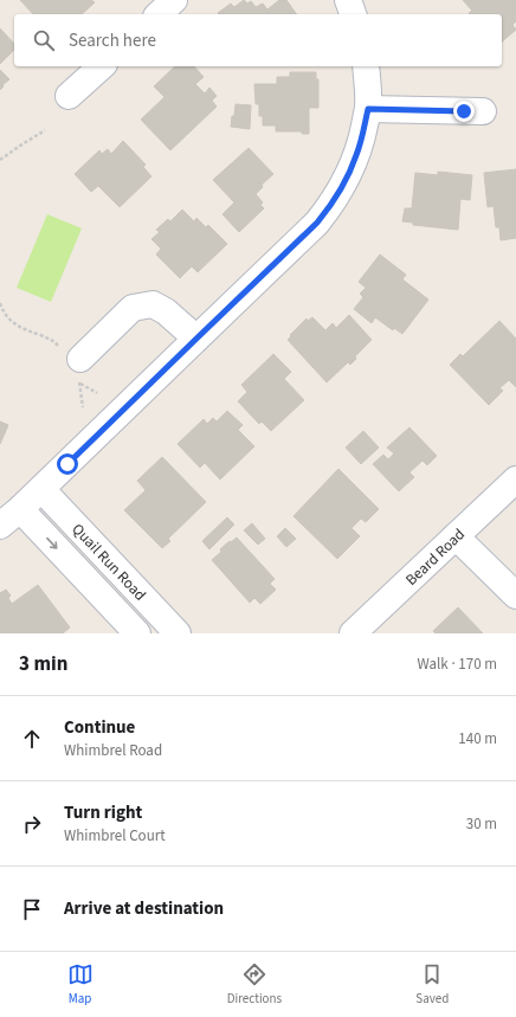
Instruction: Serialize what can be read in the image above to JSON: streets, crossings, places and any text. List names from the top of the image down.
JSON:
{
  "streets": {
    "street": ["Beard Road", "Quail Run Road"]
  },
  "page": {
    "search": "Search here",
    "heading": ["3 min", "Walk · 170 m"],
    "list": [
      ["Continue", "Whimbrel Road", "140 m"],
      ["Turn right", "Whimbrel Court", "30 m"],
      "Arrive at destination"
    ],
    "nav": ["Map", "Directions", "Saved"]
  }
}
